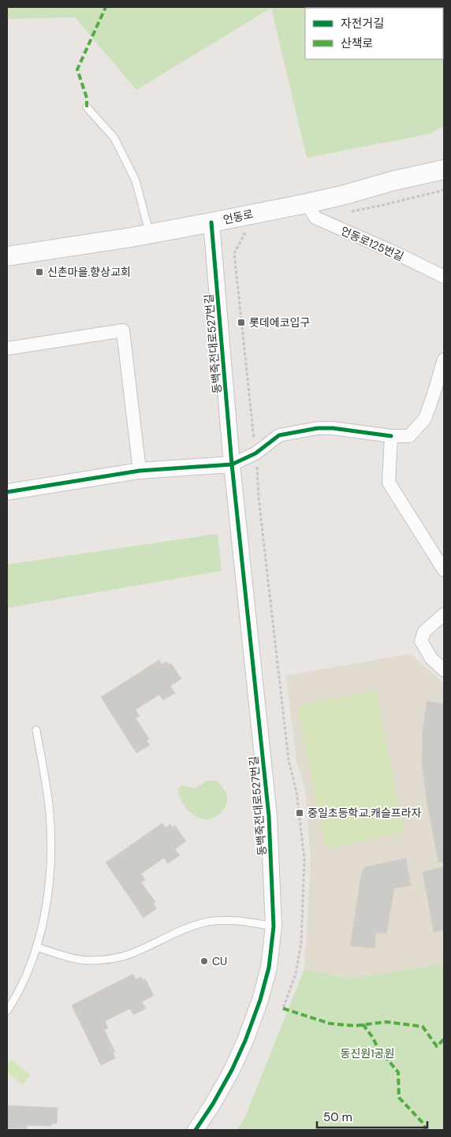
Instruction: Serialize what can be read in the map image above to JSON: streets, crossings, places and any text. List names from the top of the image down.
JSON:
{
  "streets": {
    "main road": ["언동로"],
    "street": ["언동로125번길", "동백죽전대로527번길"]
  },
  "crossings": [
    ["언동로", "언동로125번길"],
    ["언동로", "동백죽전대로527번길"]
  ],
  "parks": ["동진원1공원"],
  "places": {
    "transit": ["신촌마을.향상교회", "롯데에코입구", "중일초등학교.캐슬프라자"],
    "other": ["CU"]
  },
  "legend": ["자전거길", "산책로"],
  "scale_bar": "50 m"
}
